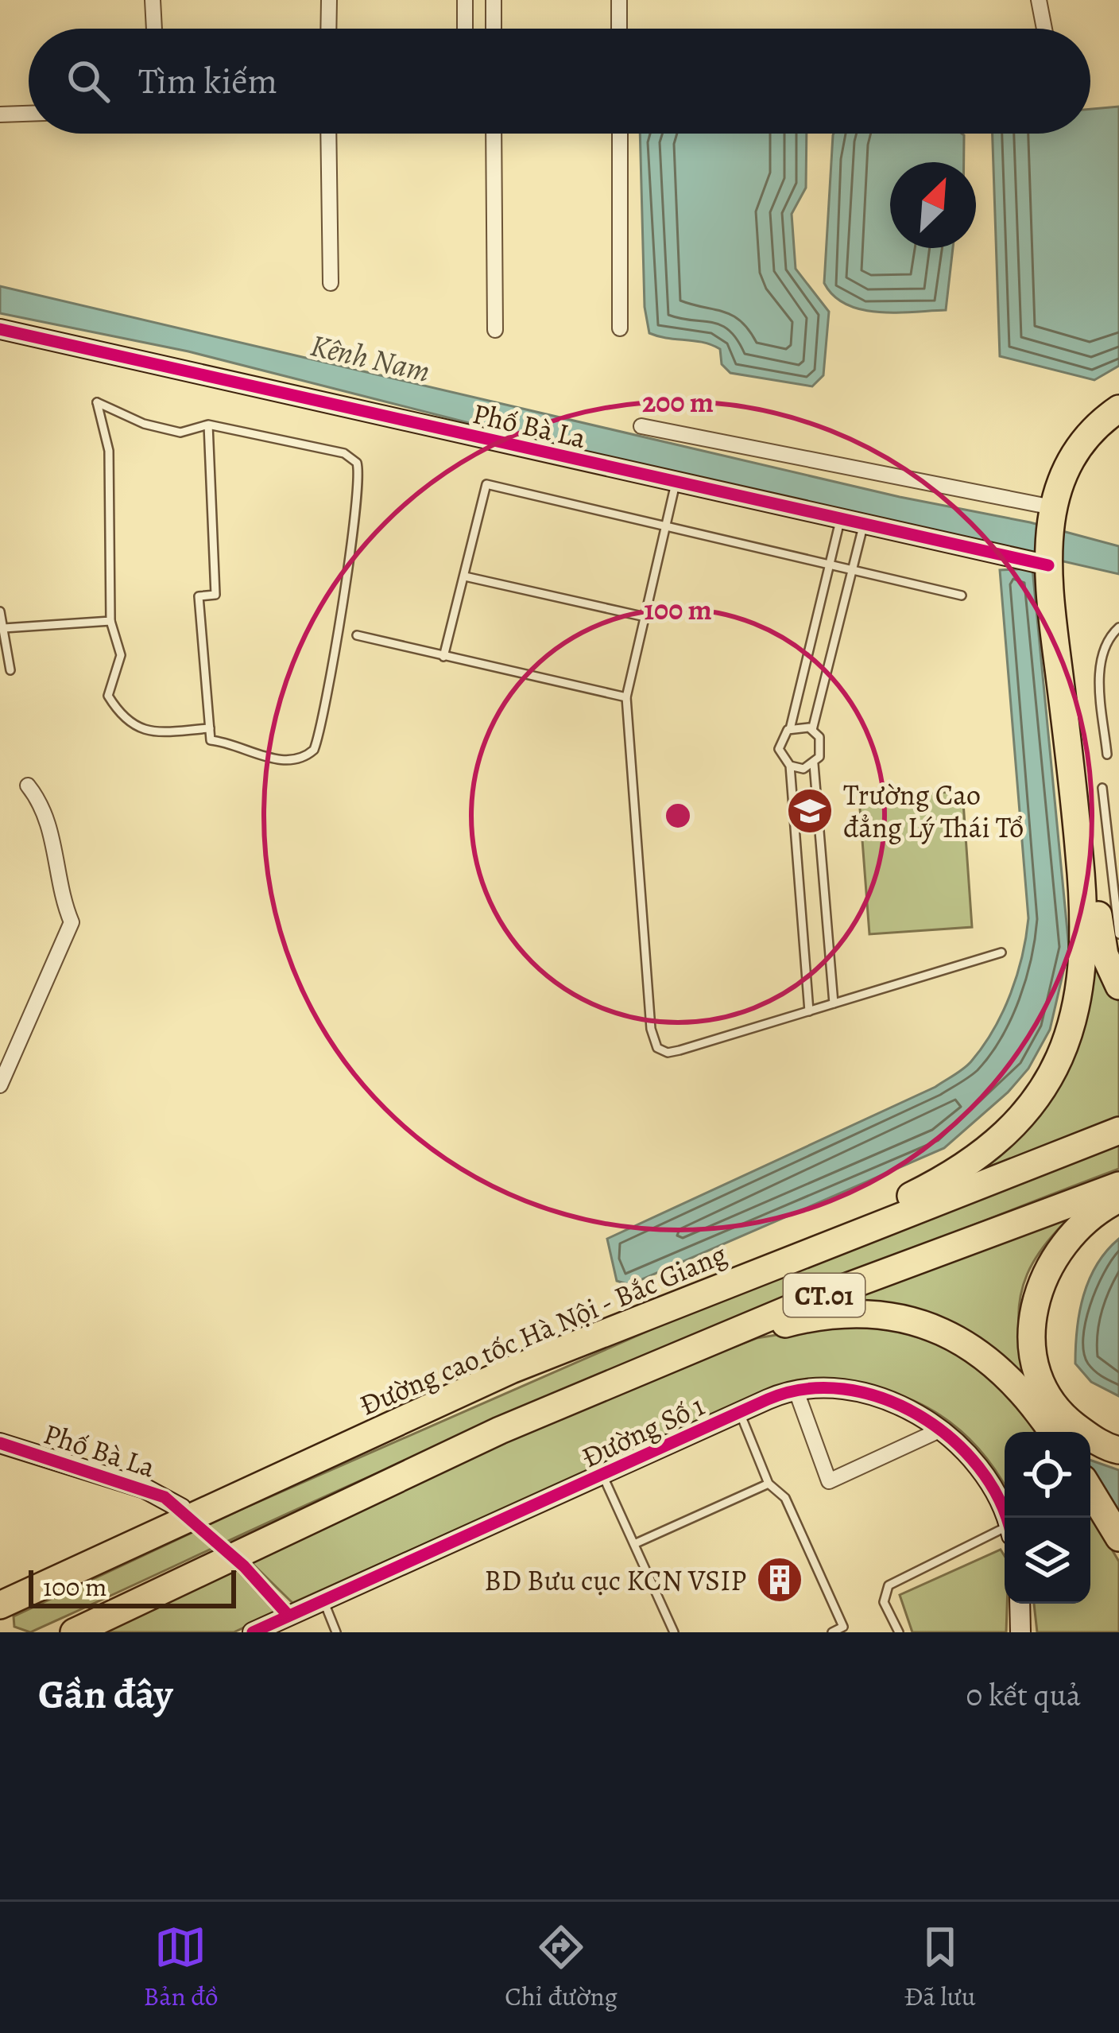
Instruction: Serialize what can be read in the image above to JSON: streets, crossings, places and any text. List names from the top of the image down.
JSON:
{
  "streets": {
    "highway": ["CT.01", "Đường cao tốc Hà Nội - Bắc Giang"],
    "street": ["Phố Bà La", "Đường Số 1"]
  },
  "water": ["Kênh Nam"],
  "places": {
    "school or university": ["Trường Cao đẳng Lý Thái Tổ"],
    "building": ["BD Bưu cục KCN VSIP"]
  },
  "scale_bar": "100 m",
  "north": "top right",
  "page": {
    "search": "Tìm kiếm",
    "scale": "100 m",
    "heading": ["Gần đây", "0 kết quả"],
    "nav": ["Bản đồ", "Chỉ đường", "Đã lưu"]
  },
  "rings": ["200 m", "100 m"]
}
